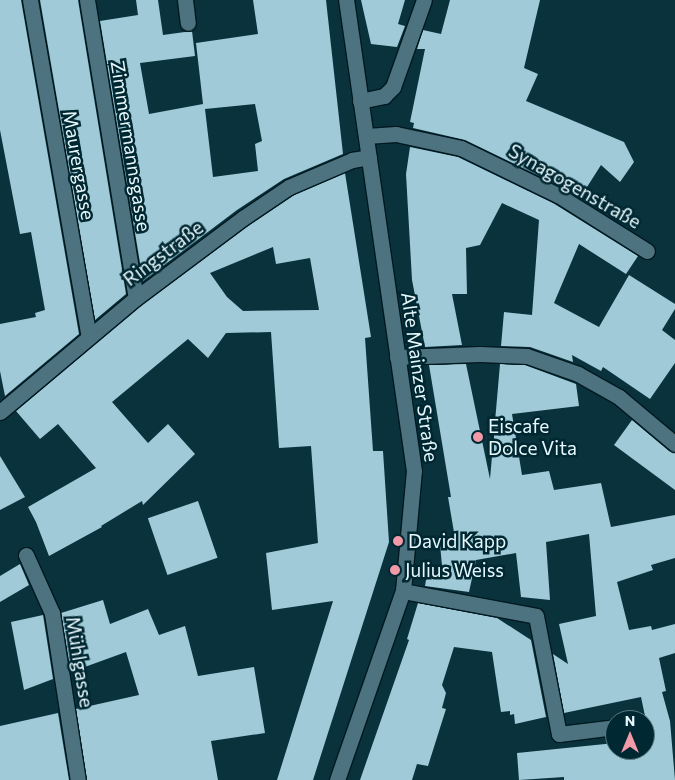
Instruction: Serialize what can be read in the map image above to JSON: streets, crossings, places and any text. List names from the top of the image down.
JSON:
{
  "streets": {
    "street": [
      "Zimmermannsgasse",
      "Maurergasse",
      "Synagogenstraße",
      "Ringstraße",
      "Alte Mainzer Straße",
      "Mühlgasse"
    ]
  },
  "crossings": [
    ["Zimmermannsgasse", "Ringstraße"],
    ["Maurergasse", "Ringstraße"],
    ["Synagogenstraße", "Alte Mainzer Straße"],
    ["Ringstraße", "Alte Mainzer Straße"]
  ],
  "places": ["Eiscafe Dolce Vita", "David Kapp", "Julius Weiss"],
  "north": "top"
}
